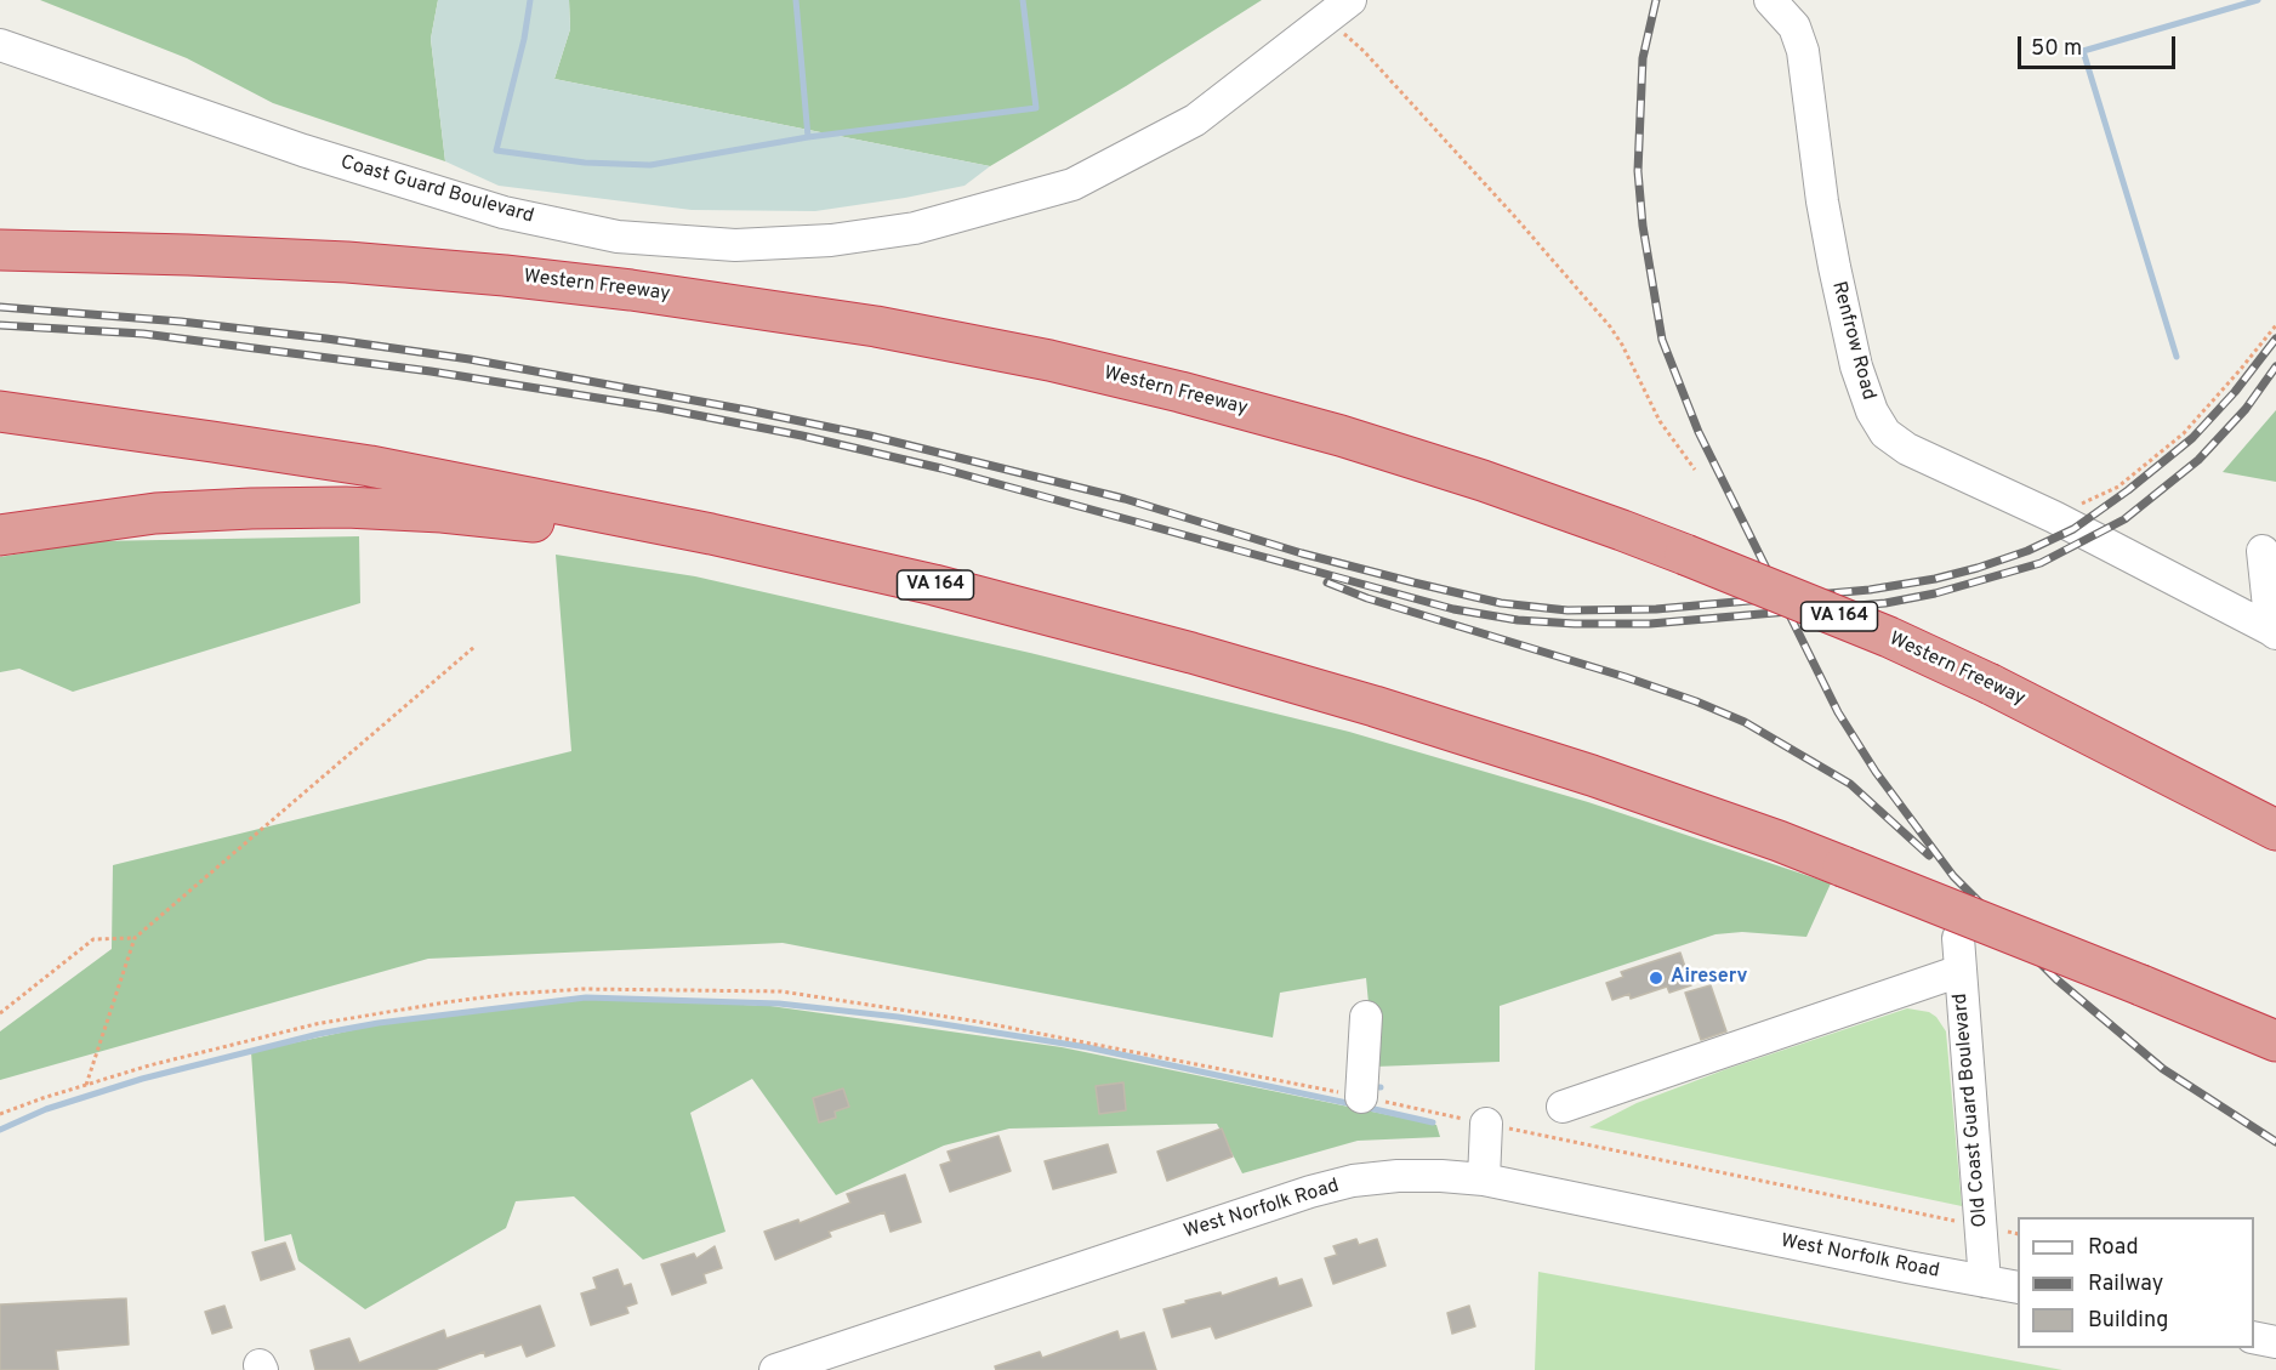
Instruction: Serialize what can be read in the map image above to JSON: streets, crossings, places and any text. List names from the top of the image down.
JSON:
{
  "streets": {
    "highway": ["Western Freeway", "VA 164"],
    "street": [
      "Coast Guard Boulevard",
      "Renfrow Road",
      "Old Coast Guard Boulevard",
      "West Norfolk Road"
    ]
  },
  "crossings": [
    ["Old Coast Guard Boulevard", "West Norfolk Road"]
  ],
  "places": ["Aireserv"],
  "legend": ["Road", "Railway", "Building"],
  "scale_bar": "50 m"
}
